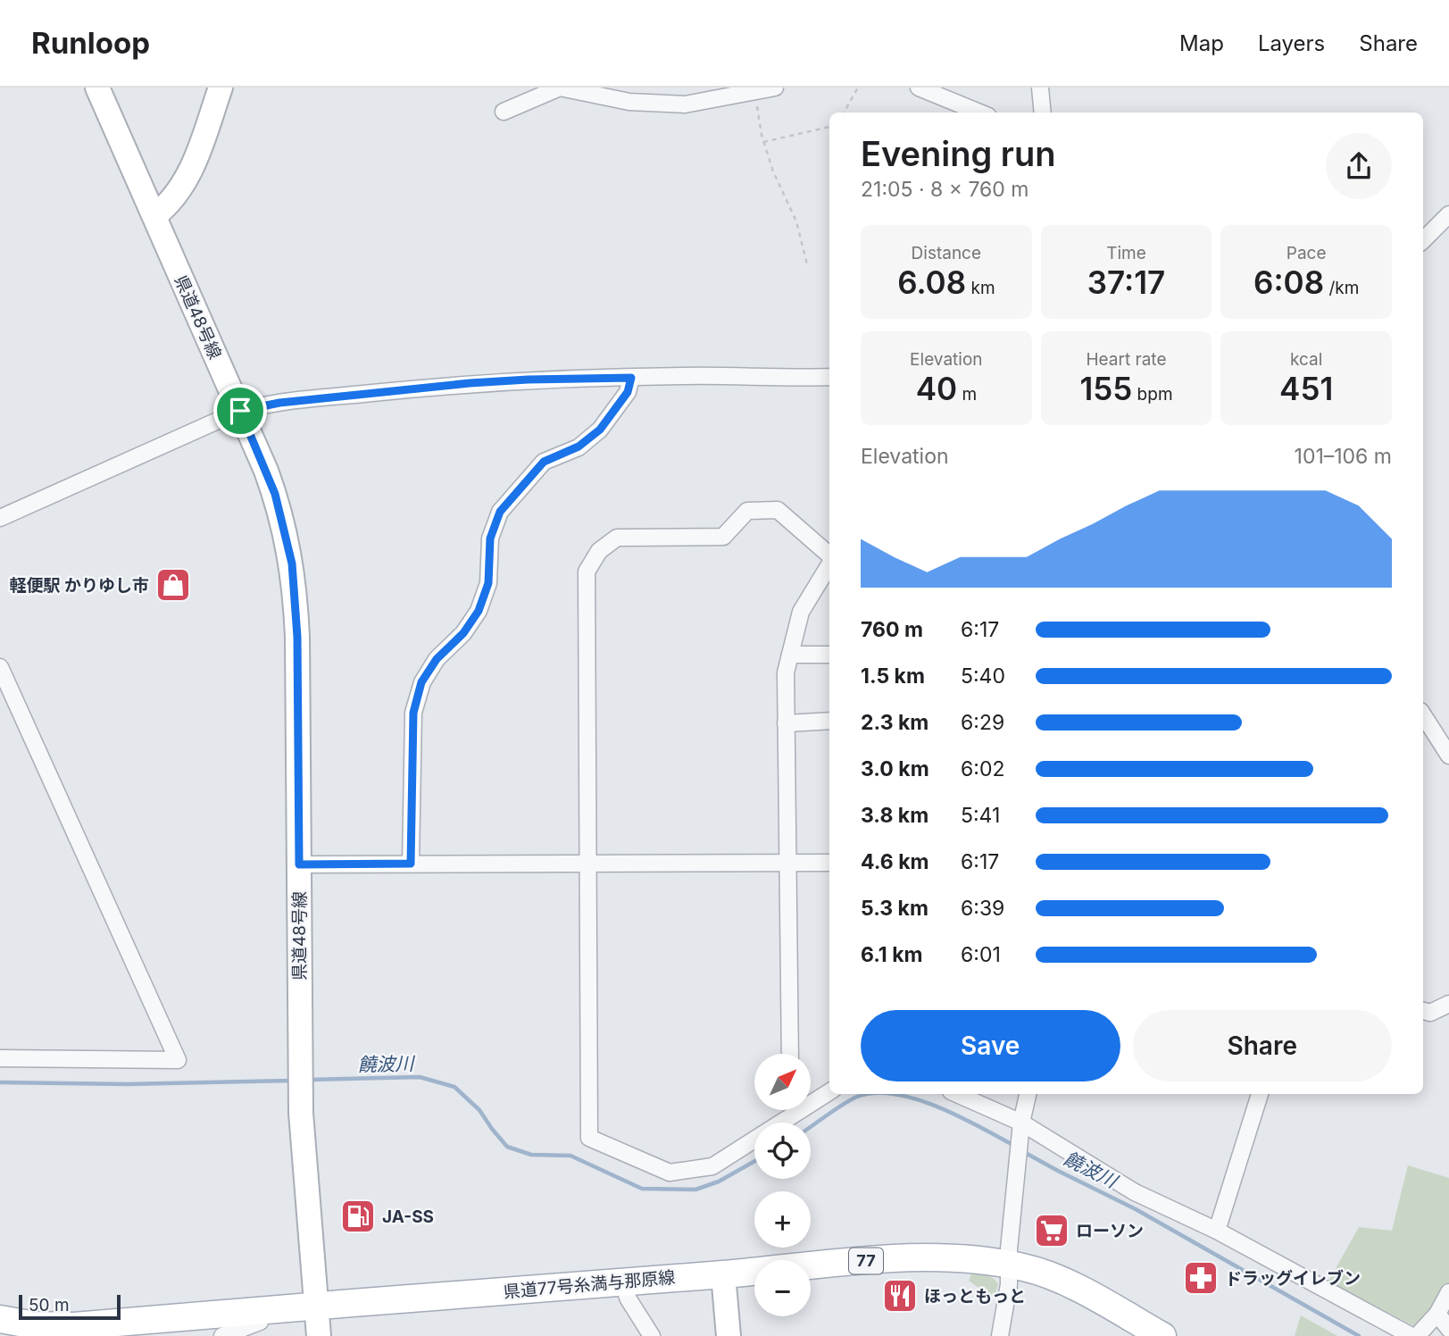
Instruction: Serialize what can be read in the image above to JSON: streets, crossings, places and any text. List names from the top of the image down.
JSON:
{
  "streets": {
    "main road": ["県道48号線", "77", "県道77号糸満与那原線"]
  },
  "crossings": [
    ["県道48号線", "県道77号糸満与那原線"]
  ],
  "water": ["饒波川"],
  "places": {
    "shop": ["軽便駅 かりゆし市"],
    "fuel station": ["JA-SS"],
    "supermarket": ["ローソン"],
    "pharmacy": ["ドラッグイレブン"],
    "restaurant": ["ほっともっと"]
  },
  "scale_bar": "50 m",
  "north": "top right",
  "page": {
    "header": "Runloop",
    "nav": ["Map", "Layers", "Share"],
    "heading": ["Evening run", "21:05 · 8 × 760 m"],
    "stats": [
      ["Distance", "6.08 km"],
      ["Time", "37:17"],
      ["Pace", "6:08 /km"],
      ["Elevation", "40 m"],
      ["Heart rate", "155 bpm"],
      ["kcal", "451"]
    ],
    "chart": ["Elevation", "101–106 m"],
    "list": [
      {
        "name": "760 m",
        "note": "6:17"
      },
      {
        "name": "1.5 km",
        "note": "5:40"
      },
      {
        "name": "2.3 km",
        "note": "6:29"
      },
      {
        "name": "3.0 km",
        "note": "6:02"
      },
      {
        "name": "3.8 km",
        "note": "5:41"
      },
      {
        "name": "4.6 km",
        "note": "6:17"
      },
      {
        "name": "5.3 km",
        "note": "6:39"
      },
      {
        "name": "6.1 km",
        "note": "6:01"
      }
    ],
    "buttons": ["Save", "Share"],
    "map_buttons": ["+", "−"],
    "scale": "50 m"
  }
}
